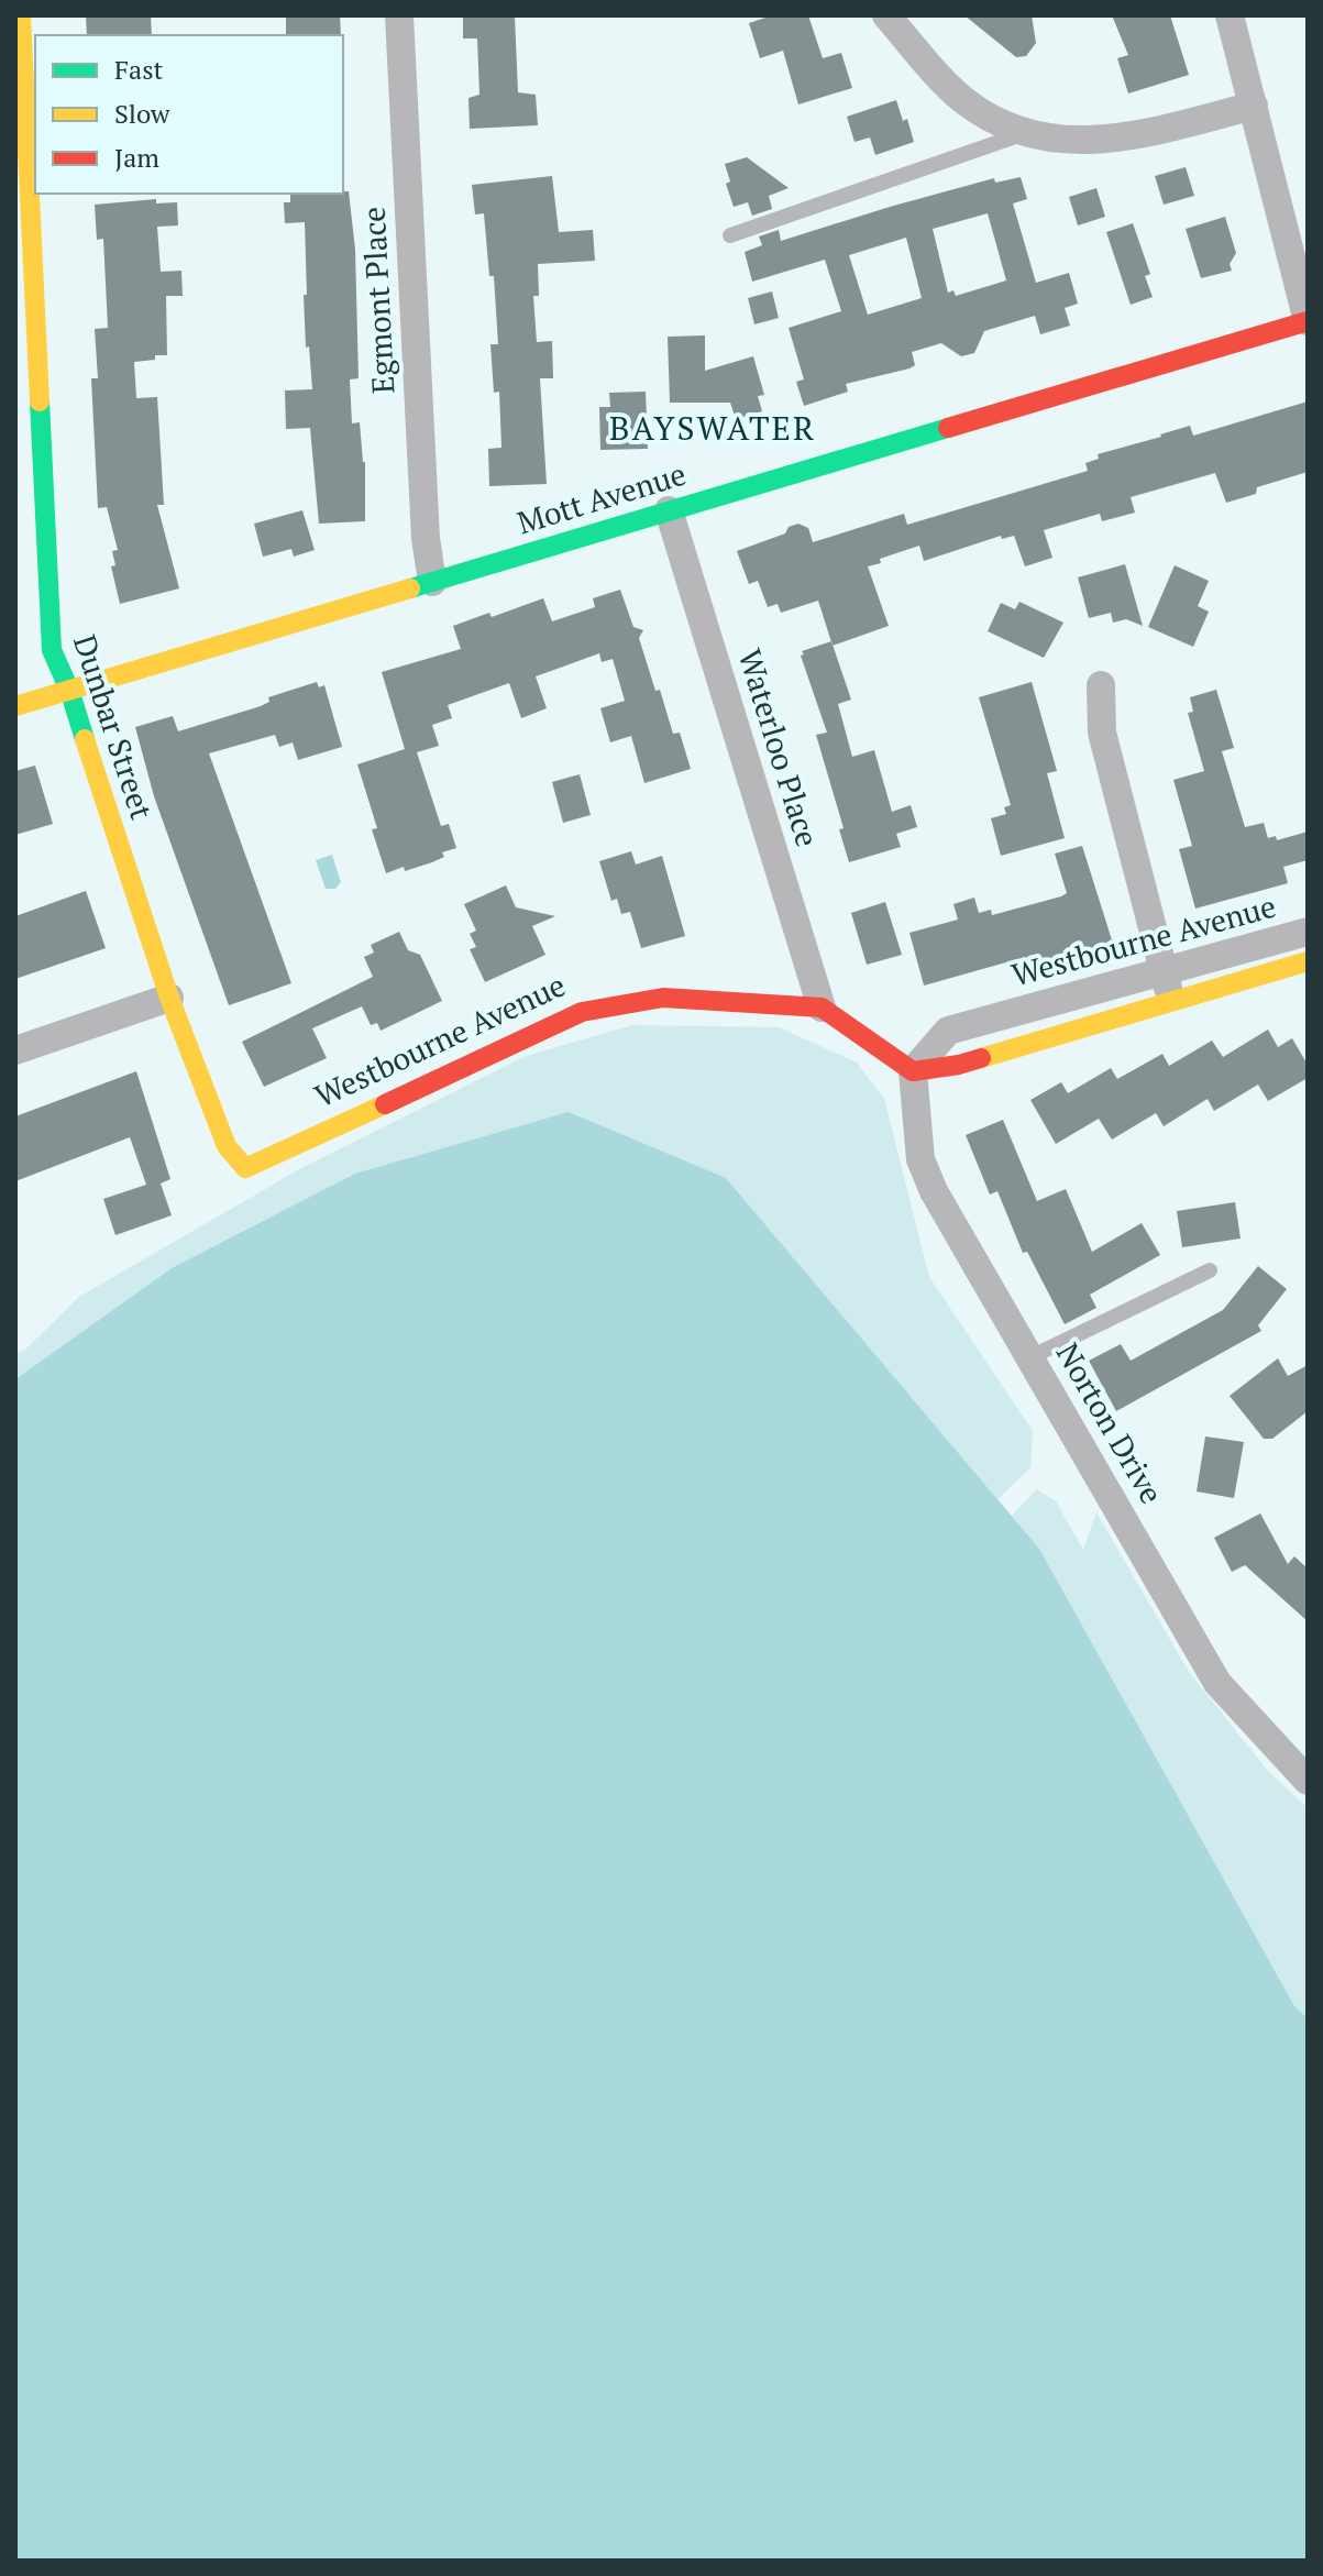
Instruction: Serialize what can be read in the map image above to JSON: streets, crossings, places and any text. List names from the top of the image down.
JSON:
{
  "streets": {
    "street": [
      "Egmont Place",
      "Mott Avenue",
      "Dunbar Street",
      "Waterloo Place",
      "Westbourne Avenue",
      "Norton Drive"
    ]
  },
  "crossings": [
    ["Egmont Place", "Mott Avenue"],
    ["Mott Avenue", "Dunbar Street"],
    ["Mott Avenue", "Waterloo Place"],
    ["Dunbar Street", "Westbourne Avenue"],
    ["Waterloo Place", "Westbourne Avenue"],
    ["Westbourne Avenue", "Norton Drive"]
  ],
  "districts": ["BAYSWATER"],
  "legend": ["Fast", "Slow", "Jam"]
}
